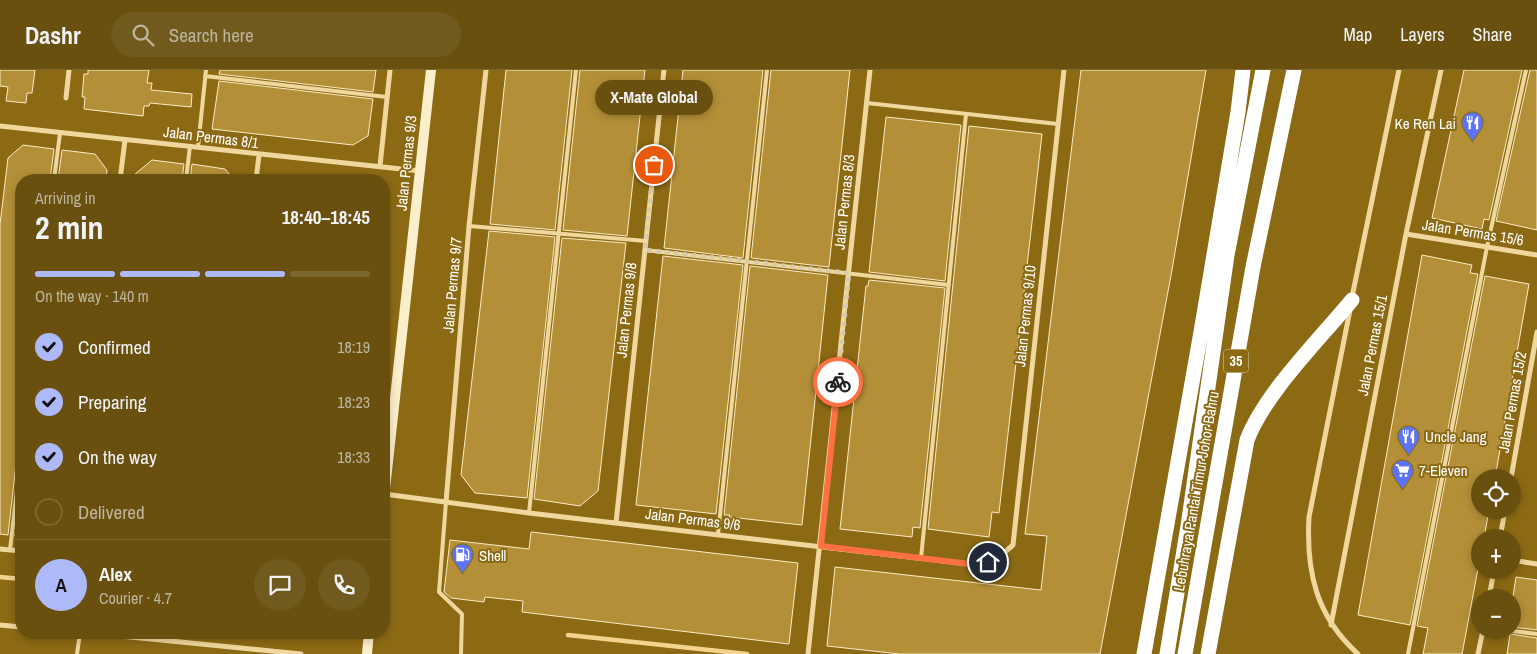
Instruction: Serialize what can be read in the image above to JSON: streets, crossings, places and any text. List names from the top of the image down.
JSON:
{
  "streets": {
    "highway": ["35", "Lebuhraya Pantai Timur Johor Bahru"],
    "street": [
      "Jalan Permas 8/1",
      "Jalan Permas 9/3",
      "Jalan Permas 8/3",
      "Jalan Permas 15/6",
      "Jalan Permas 9/7",
      "Jalan Permas 9/8",
      "Jalan Permas 9/10",
      "Jalan Permas 15/1",
      "Jalan Permas 15/2",
      "Jalan Permas 9/6"
    ]
  },
  "crossings": [
    ["Jalan Permas 8/1", "Jalan Permas 9/3"],
    ["Jalan Permas 8/3", "Jalan Permas 9/6"],
    ["Jalan Permas 15/6", "Jalan Permas 15/1"],
    ["Jalan Permas 9/7", "Jalan Permas 9/6"],
    ["Jalan Permas 9/8", "Jalan Permas 9/6"],
    ["Jalan Permas 9/10", "Jalan Permas 9/6"]
  ],
  "places": {
    "restaurant": ["Ke Ren Lai", "Uncle Jang"],
    "other": ["X-Mate Global"],
    "supermarket": ["7-Eleven"],
    "fuel station": ["Shell"]
  },
  "page": {
    "header": "Dashr",
    "search": "Search here",
    "nav": ["Map", "Layers", "Share"],
    "bubble": "X-Mate Global",
    "heading": ["2 min", "Arriving in", "18:40–18:45"],
    "panel": ["Alex", "Courier · 4.7"],
    "bar": "On the way · 140 m",
    "list": [
      ["Confirmed", "18:19"],
      ["Preparing", "18:23"],
      ["On the way", "18:33"],
      "Delivered"
    ],
    "map_buttons": ["+", "−"],
    "round": "A"
  }
}
